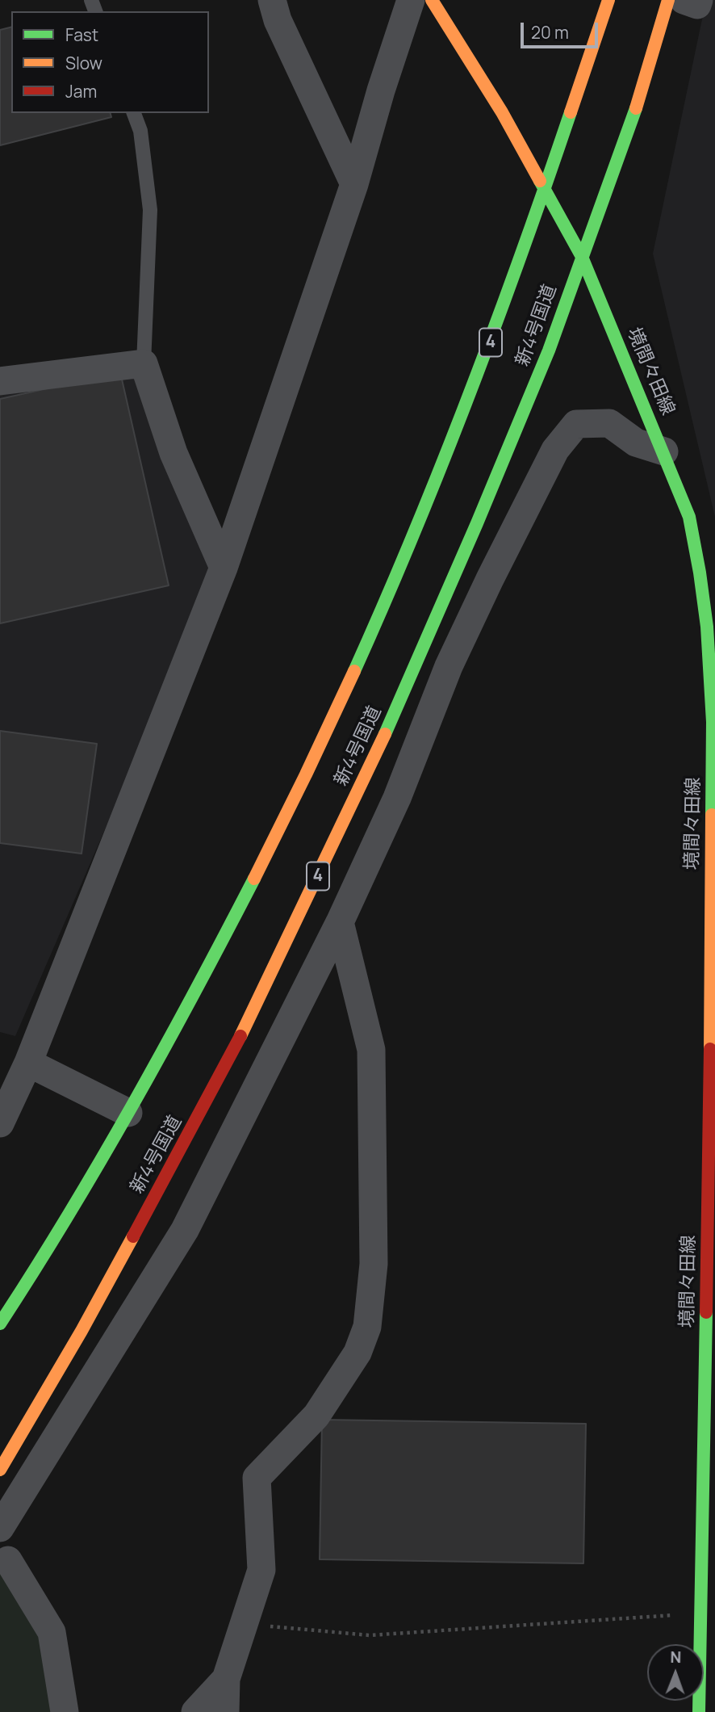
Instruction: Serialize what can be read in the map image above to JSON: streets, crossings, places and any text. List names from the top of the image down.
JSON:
{
  "streets": {
    "main road": ["新4号国道", "4", "境間々田線"]
  },
  "crossings": [
    ["新4号国道", "境間々田線"]
  ],
  "legend": ["Fast", "Slow", "Jam"],
  "scale_bar": "20 m",
  "north": "top"
}
